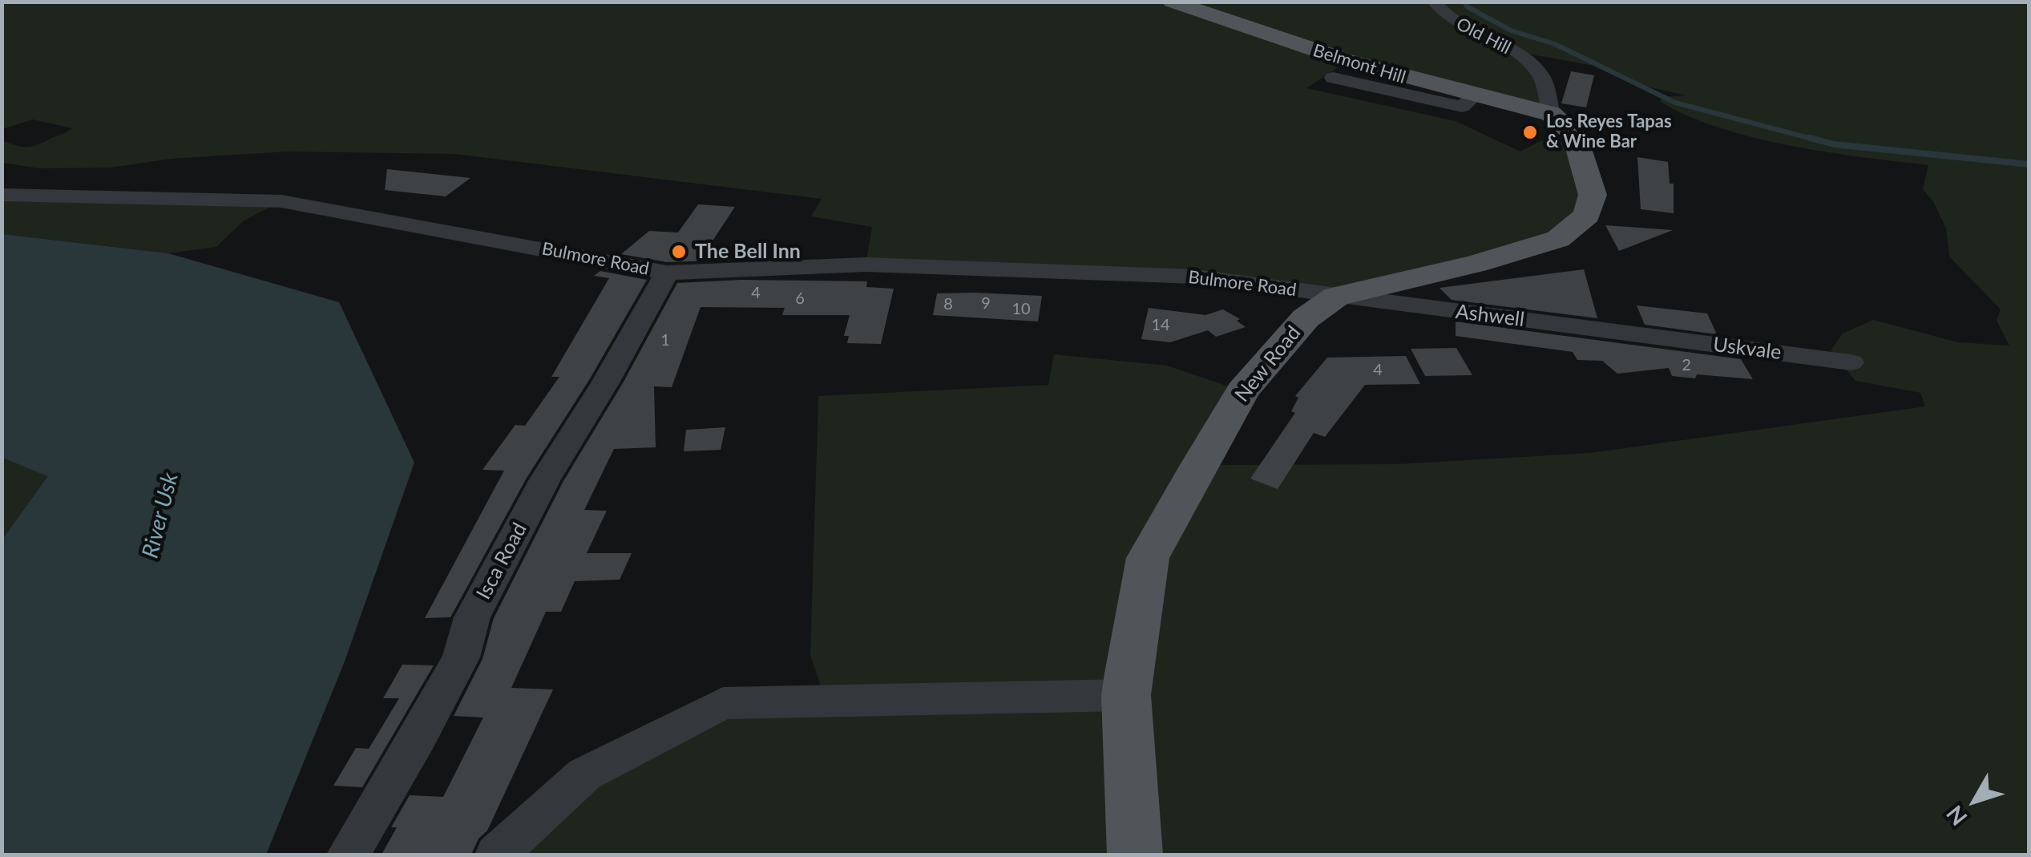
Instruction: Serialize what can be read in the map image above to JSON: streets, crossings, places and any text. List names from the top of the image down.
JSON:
{
  "streets": {
    "main road": ["Belmont Hill", "New Road"],
    "street": [
      "Old Hill",
      "Bulmore Road",
      "Ashwell",
      "Uskvale",
      "Isca Road"
    ]
  },
  "crossings": [
    ["Old Hill", "Belmont Hill"],
    ["Old Hill", "New Road"],
    ["Belmont Hill", "New Road"],
    ["Bulmore Road", "Ashwell"],
    ["Bulmore Road", "New Road"],
    ["Bulmore Road", "Isca Road"],
    ["Ashwell", "Uskvale"],
    ["Ashwell", "New Road"]
  ],
  "water": ["River Usk"],
  "places": ["Los Reyes Tapas & Wine Bar", "The Bell Inn"],
  "house_numbers": [
    "4",
    "6",
    "9",
    "8",
    "10",
    "14",
    "1",
    "2",
    "4"
  ],
  "north": "bottom left"
}
